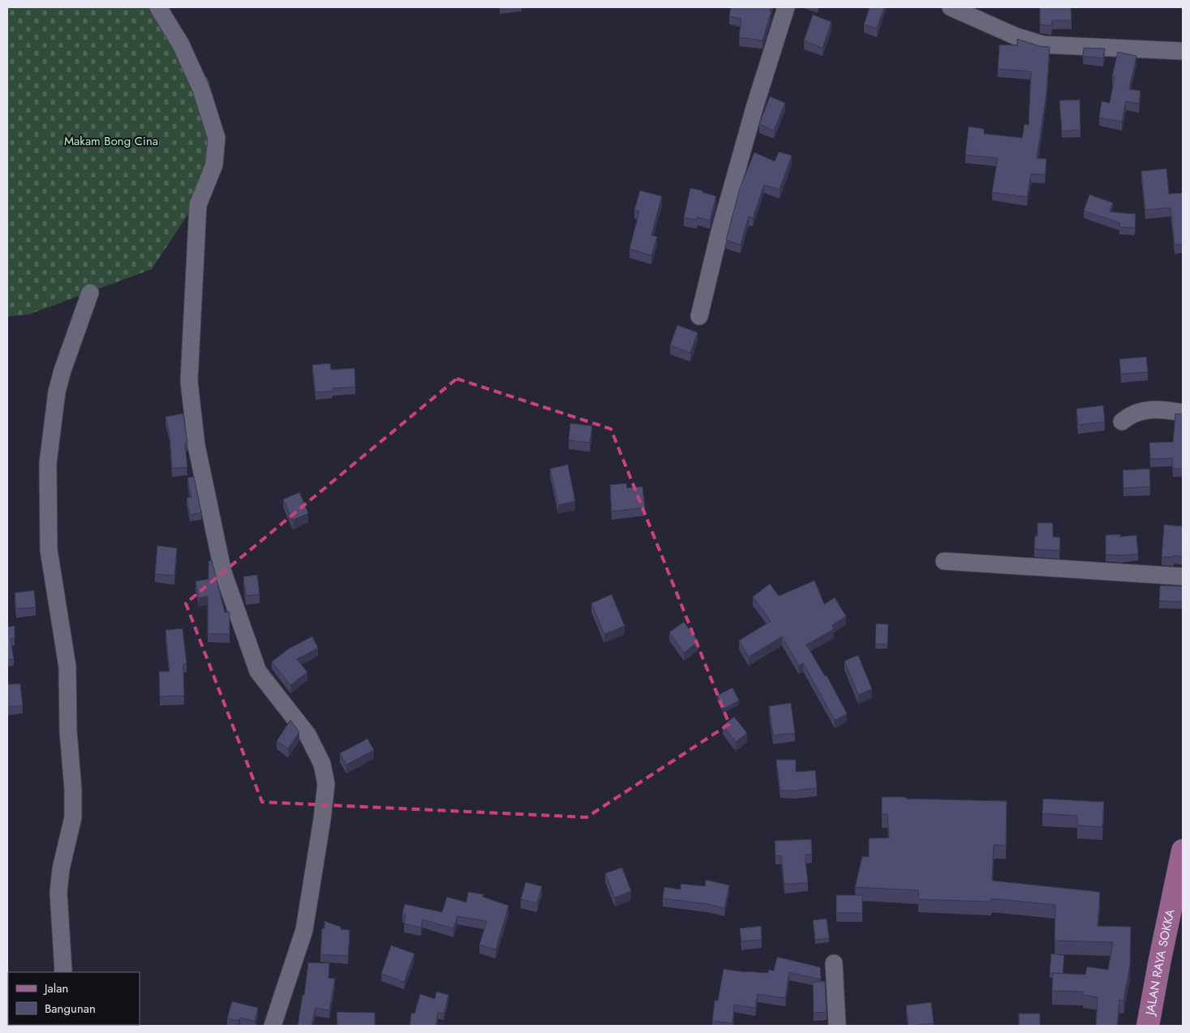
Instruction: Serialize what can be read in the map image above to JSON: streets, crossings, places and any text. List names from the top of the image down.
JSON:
{
  "streets": {
    "main road": ["JALAN RAYA SOKKA"]
  },
  "parks": ["Makam Bong Cina"],
  "legend": ["Jalan", "Bangunan"]
}
